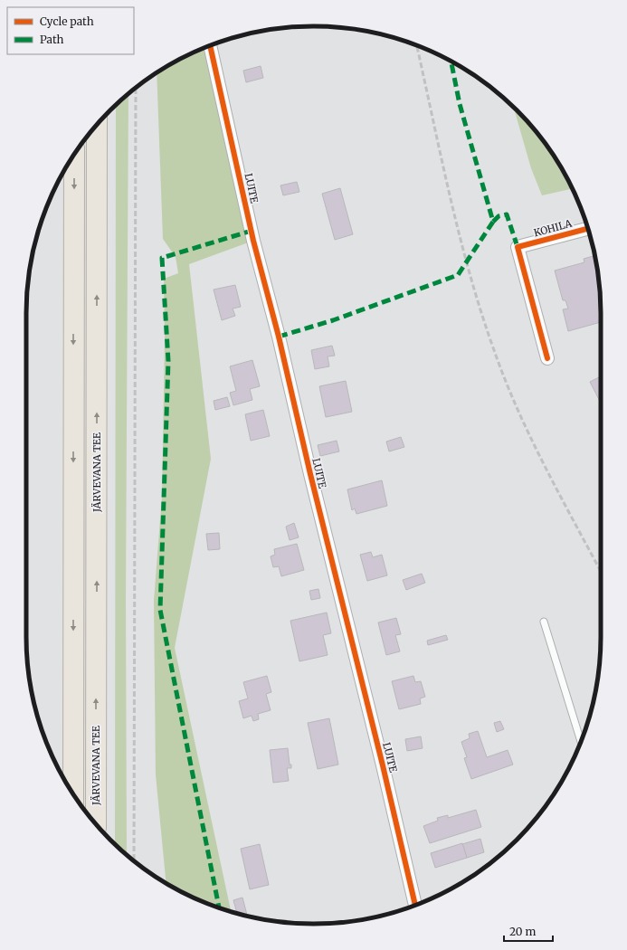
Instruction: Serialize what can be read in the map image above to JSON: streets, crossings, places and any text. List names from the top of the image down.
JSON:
{
  "streets": {
    "highway": ["JÄRVEVANA TEE"],
    "street": ["LUITE", "KOHILA"]
  },
  "legend": ["Cycle path", "Path"],
  "scale_bar": "20 m"
}
